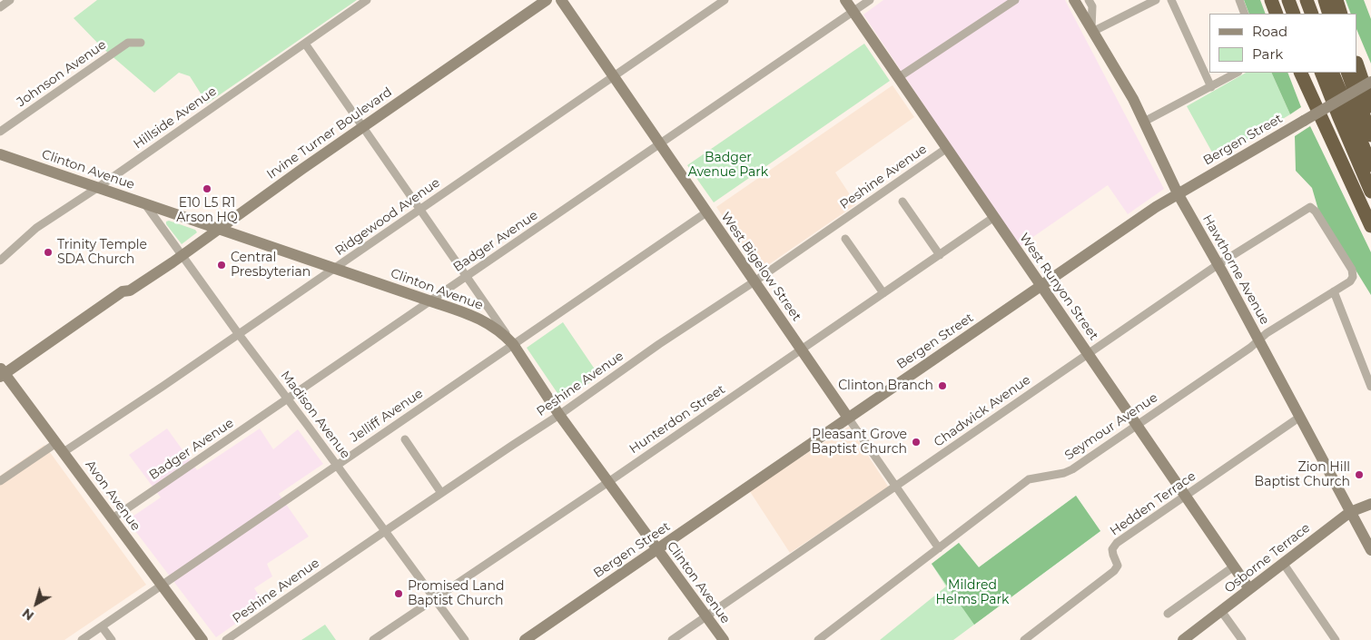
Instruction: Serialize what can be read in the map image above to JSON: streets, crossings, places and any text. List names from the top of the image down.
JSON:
{
  "streets": {
    "main road": [
      "Irvine Turner Boulevard",
      "Bergen Street",
      "Clinton Avenue",
      "West Bigelow Street",
      "Hawthorne Avenue",
      "West Runyon Street",
      "Avon Avenue",
      "Osborne Terrace"
    ],
    "street": [
      "Johnson Avenue",
      "Hillside Avenue",
      "Peshine Avenue",
      "Ridgewood Avenue",
      "Badger Avenue",
      "Chadwick Avenue",
      "Madison Avenue",
      "Jelliff Avenue",
      "Hunterdon Street",
      "Seymour Avenue",
      "Hedden Terrace"
    ]
  },
  "crossings": [
    ["Hillside Avenue", "Clinton Avenue"],
    ["Irvine Turner Boulevard", "Clinton Avenue"],
    ["Irvine Turner Boulevard", "Madison Avenue"],
    ["Irvine Turner Boulevard", "Avon Avenue"],
    ["Bergen Street", "Clinton Avenue"],
    ["Bergen Street", "West Bigelow Street"],
    ["Bergen Street", "Hawthorne Avenue"],
    ["Bergen Street", "West Runyon Street"],
    ["Clinton Avenue", "Peshine Avenue"],
    ["Clinton Avenue", "Ridgewood Avenue"],
    ["Clinton Avenue", "Badger Avenue"],
    ["Clinton Avenue", "Chadwick Avenue"],
    ["Clinton Avenue", "Madison Avenue"],
    ["Clinton Avenue", "Jelliff Avenue"],
    ["Clinton Avenue", "Hunterdon Street"],
    ["Peshine Avenue", "West Bigelow Street"],
    ["Peshine Avenue", "West Runyon Street"],
    ["Peshine Avenue", "Madison Avenue"],
    ["Ridgewood Avenue", "West Bigelow Street"],
    ["Ridgewood Avenue", "Madison Avenue"],
    ["Ridgewood Avenue", "Avon Avenue"],
    ["Badger Avenue", "West Bigelow Street"],
    ["Badger Avenue", "West Runyon Street"],
    ["Badger Avenue", "Madison Avenue"],
    ["Badger Avenue", "Avon Avenue"],
    ["West Bigelow Street", "Chadwick Avenue"],
    ["West Bigelow Street", "Jelliff Avenue"],
    ["West Bigelow Street", "Hunterdon Street"],
    ["West Bigelow Street", "Seymour Avenue"],
    ["Hawthorne Avenue", "Chadwick Avenue"],
    ["Hawthorne Avenue", "Seymour Avenue"],
    ["Hawthorne Avenue", "Hedden Terrace"],
    ["Hawthorne Avenue", "Osborne Terrace"],
    ["West Runyon Street", "Chadwick Avenue"],
    ["West Runyon Street", "Hunterdon Street"],
    ["West Runyon Street", "Seymour Avenue"],
    ["West Runyon Street", "Hedden Terrace"],
    ["West Runyon Street", "Osborne Terrace"],
    ["Chadwick Avenue", "Seymour Avenue"],
    ["Madison Avenue", "Jelliff Avenue"],
    ["Madison Avenue", "Hunterdon Street"],
    ["Jelliff Avenue", "Avon Avenue"]
  ],
  "parks": ["Badger Avenue Park", "Mildred Helms Park"],
  "places": [
    "E10 L5 R1 Arson HQ",
    "Trinity Temple SDA Church",
    "Central Presbyterian",
    "Clinton Branch",
    "Pleasant Grove Baptist Church",
    "Zion Hill Baptist Church",
    "Promised Land Baptist Church"
  ],
  "legend": ["Road", "Park"],
  "north": "bottom left"
}
